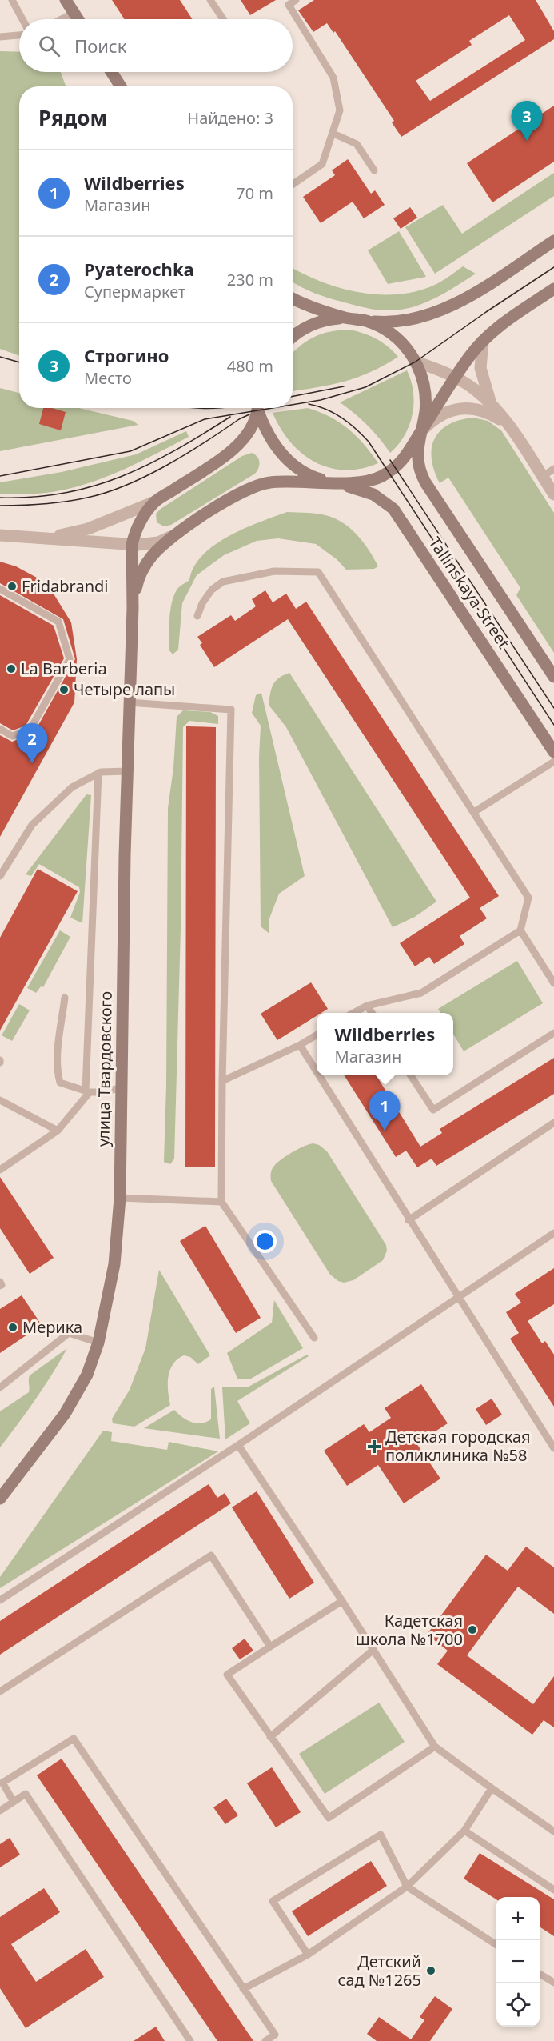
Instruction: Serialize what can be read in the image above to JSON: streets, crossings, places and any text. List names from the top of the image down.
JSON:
{
  "streets": {
    "main road": ["Tallinskaya Street", "улица Твардовского"]
  },
  "crossings": [
    ["Tallinskaya Street", "улица Твардовского"]
  ],
  "places": {
    "other": [
      "Fridabrandi",
      "La Barberia",
      "Четыре лапы",
      "Мерика",
      "Кадетская школа №1700",
      "Детский сад №1265"
    ],
    "health": ["Детская городская поликлиника №58"]
  },
  "page": {
    "search": "Поиск",
    "heading": ["Рядом", "Найдено: 3"],
    "pins": ["3", "2", "1"],
    "list": [
      {
        "mark": "1",
        "name": "Wildberries",
        "note": "Магазин",
        "value": "70 m"
      },
      {
        "mark": "2",
        "name": "Pyaterochka",
        "note": "Супермаркет",
        "value": "230 m"
      },
      {
        "mark": "3",
        "name": "Строгино",
        "note": "Место",
        "value": "480 m"
      }
    ],
    "popup": ["Wildberries", "Магазин"],
    "map_buttons": ["+", "−"]
  }
}
